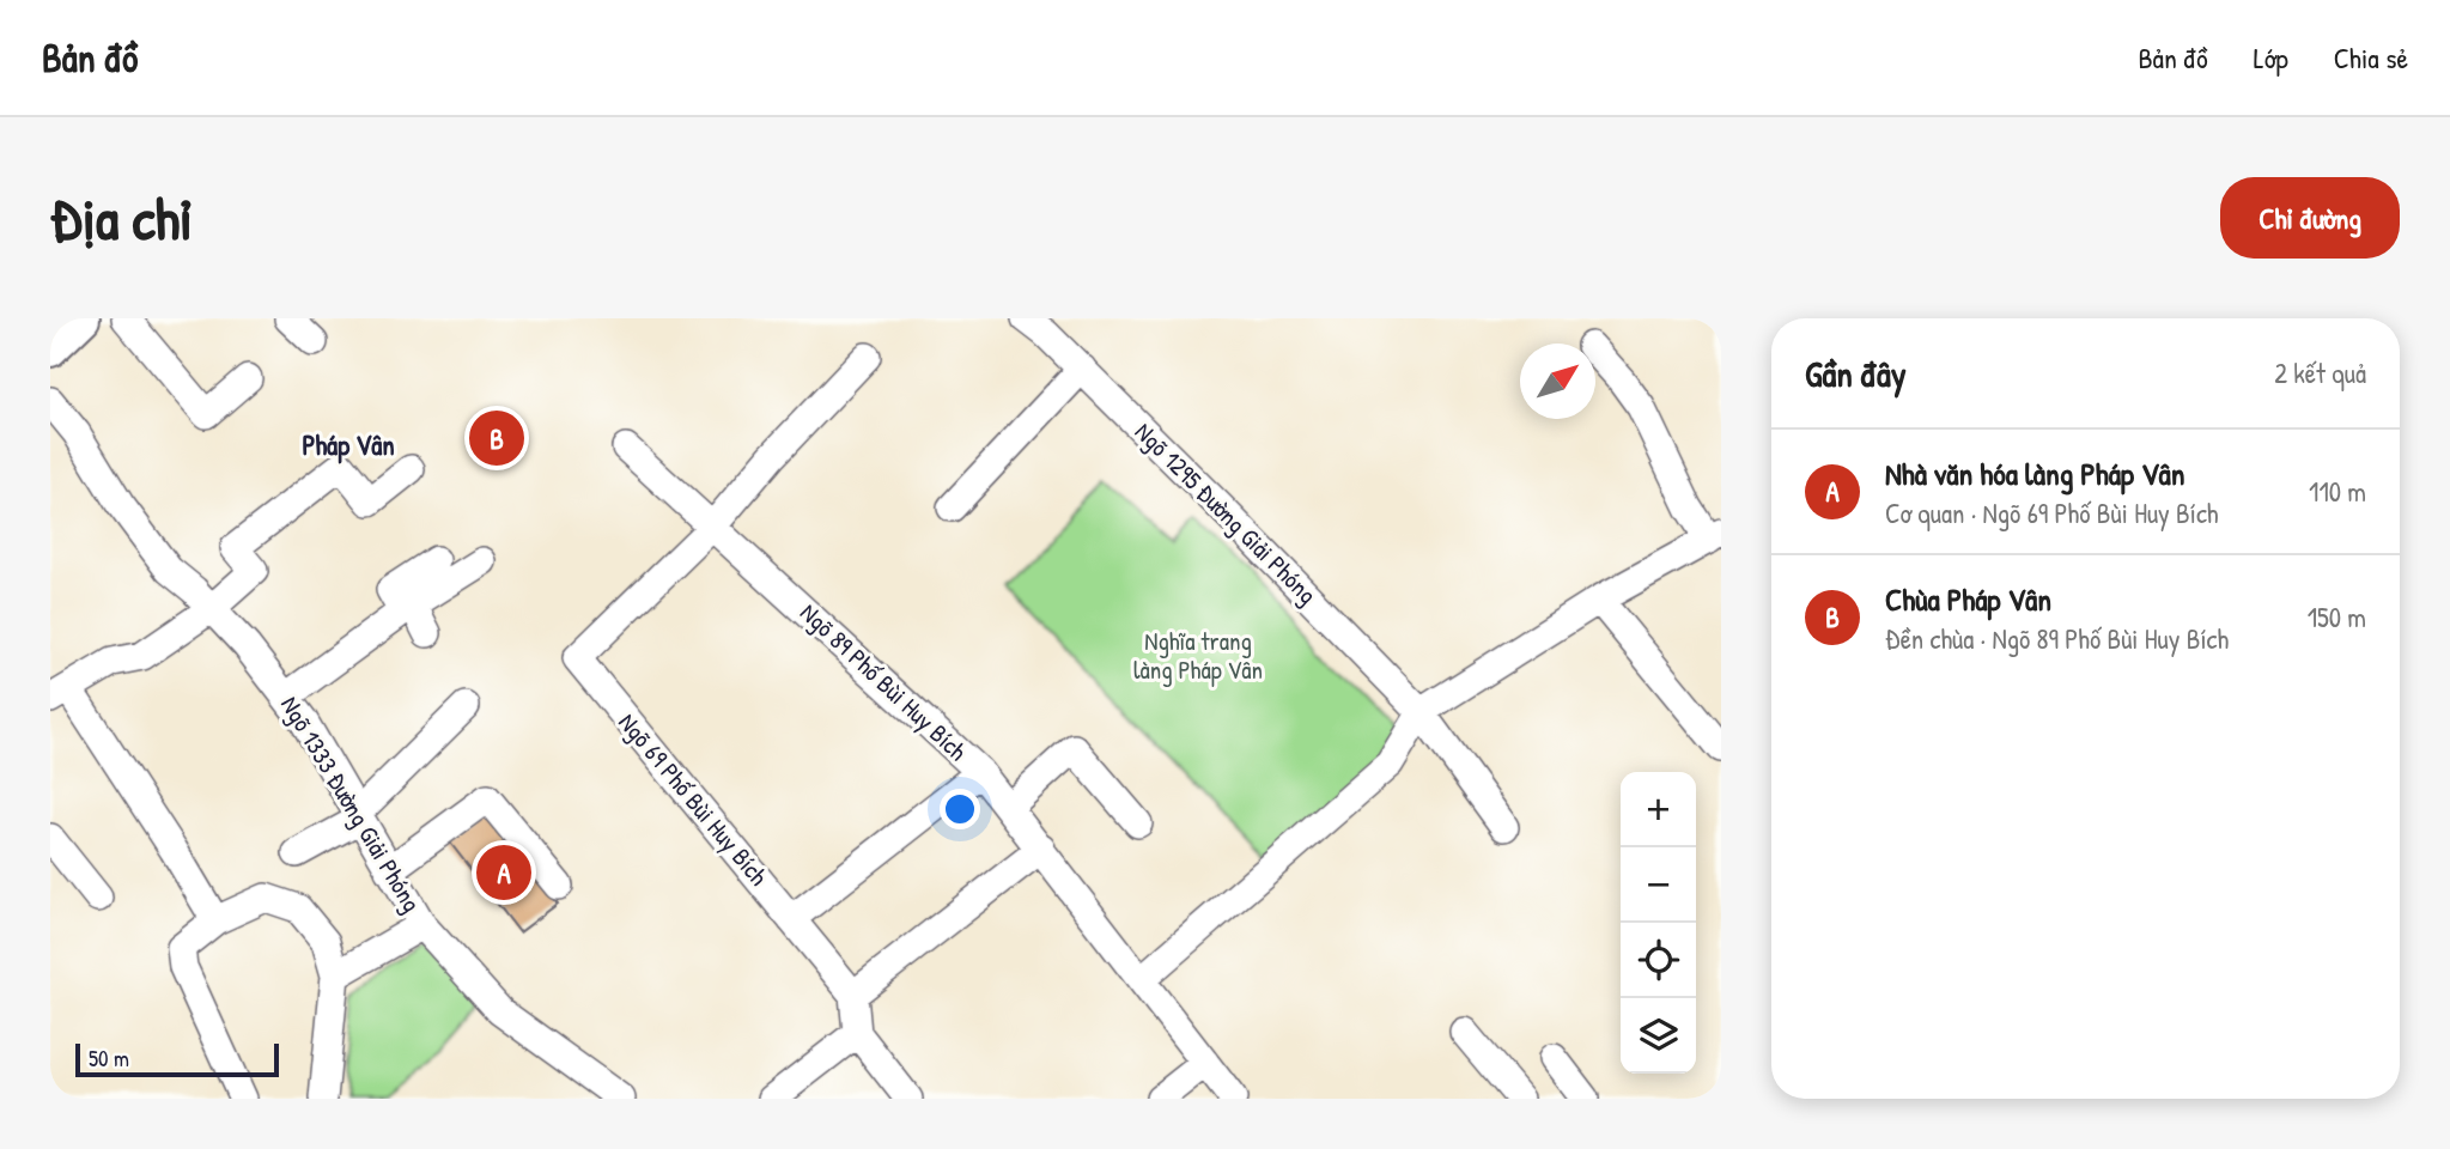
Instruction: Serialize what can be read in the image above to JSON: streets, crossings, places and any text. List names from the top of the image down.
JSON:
{
  "streets": {
    "street": [
      "Ngõ 1295 Đường Giải Phóng",
      "Ngõ 89 Phố Bùi Huy Bích",
      "Ngõ 69 Phố Bùi Huy Bích",
      "Ngõ 1333 Đường Giải Phóng"
    ]
  },
  "crossings": [
    ["Ngõ 89 Phố Bùi Huy Bích", "Ngõ 69 Phố Bùi Huy Bích"]
  ],
  "districts": ["Pháp Vân"],
  "parks": ["Nghĩa trang làng Pháp Vân"],
  "scale_bar": "50 m",
  "north": "top right",
  "page": {
    "header": "Bản đồ",
    "nav": ["Bản đồ", "Lớp", "Chia sẻ"],
    "buttons": "Chỉ đường",
    "title": "Địa chỉ",
    "heading": ["Gần đây", "2 kết quả"],
    "pins": ["B", "A"],
    "list": [
      {
        "mark": "A",
        "name": "Nhà văn hóa làng Pháp Vân",
        "note": "Cơ quan · Ngõ 69 Phố Bùi Huy Bích",
        "value": "110 m"
      },
      {
        "mark": "B",
        "name": "Chùa Pháp Vân",
        "note": "Đền chùa · Ngõ 89 Phố Bùi Huy Bích",
        "value": "150 m"
      }
    ],
    "map_buttons": ["+", "−"],
    "scale": "50 m"
  }
}
